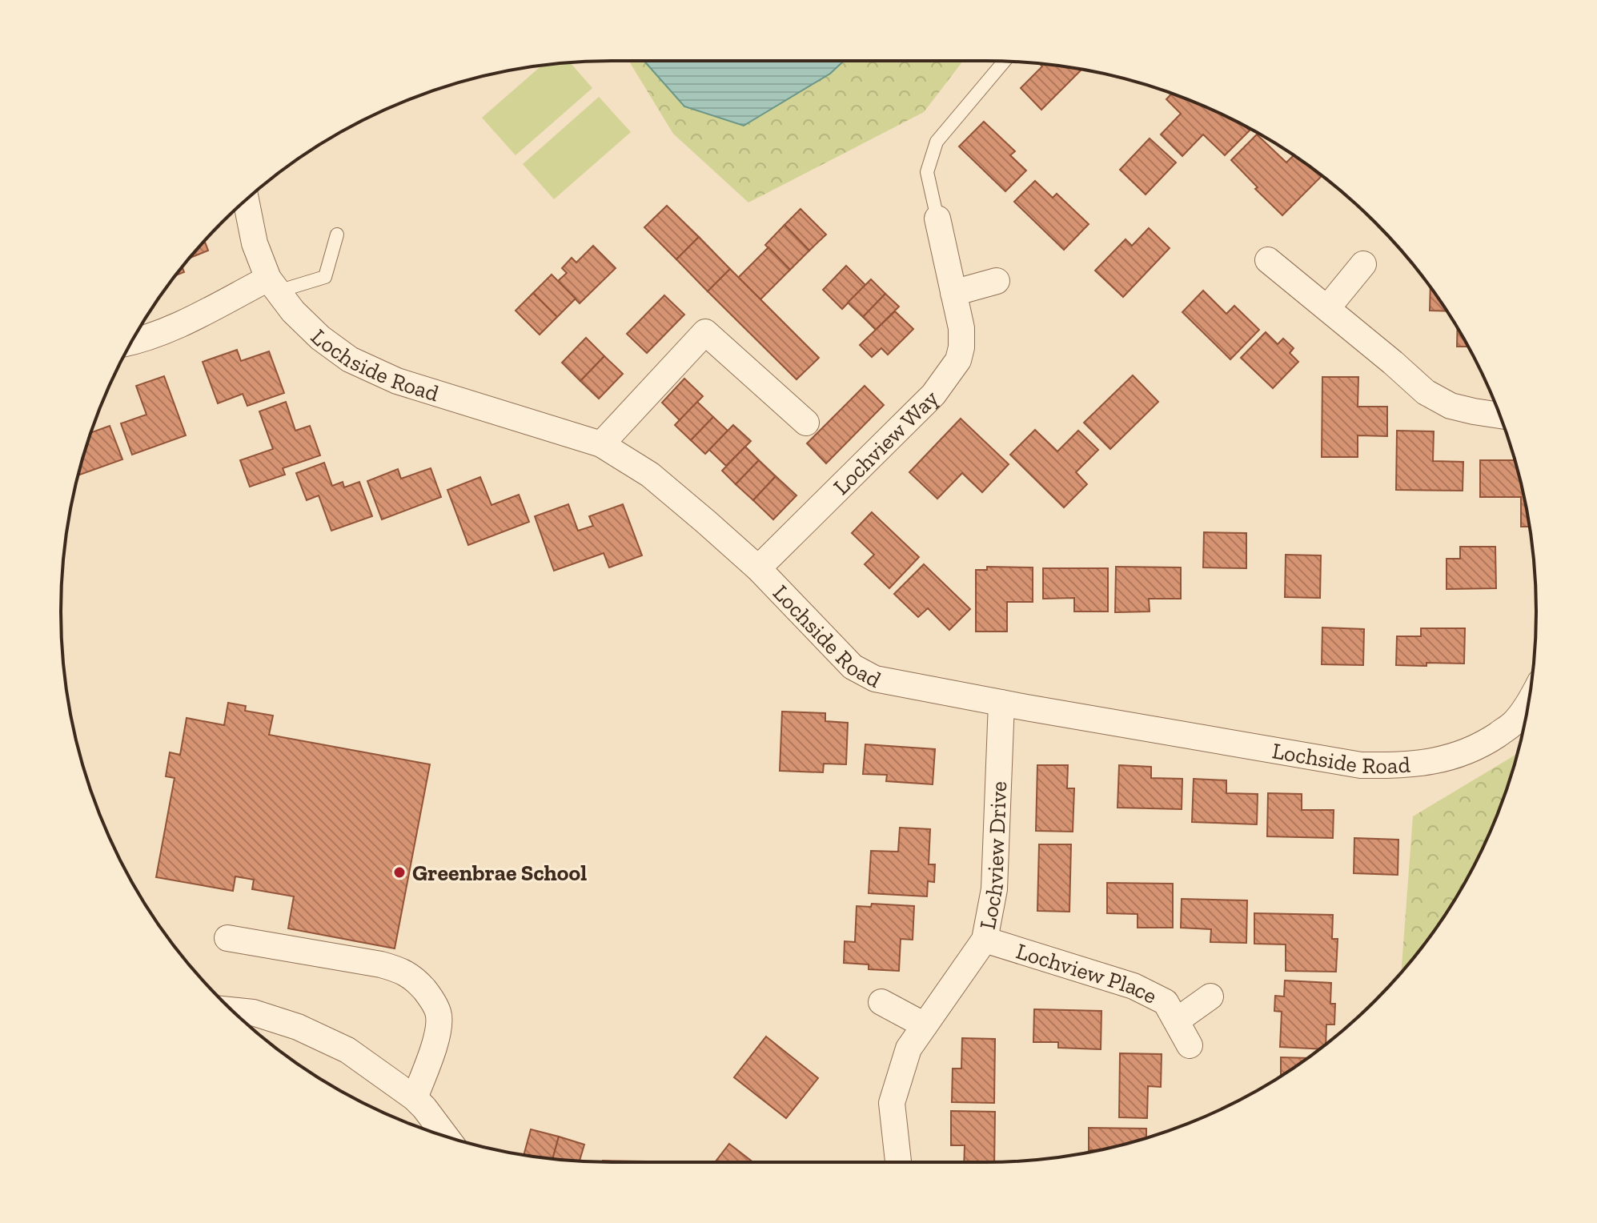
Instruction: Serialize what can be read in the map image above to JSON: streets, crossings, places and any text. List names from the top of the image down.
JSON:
{
  "streets": {
    "street": [
      "Lochside Road",
      "Lochview Way",
      "Lochview Drive",
      "Lochview Place"
    ]
  },
  "crossings": [
    ["Lochside Road", "Lochview Way"],
    ["Lochside Road", "Lochview Drive"],
    ["Lochview Drive", "Lochview Place"]
  ],
  "places": ["Greenbrae School"]
}
